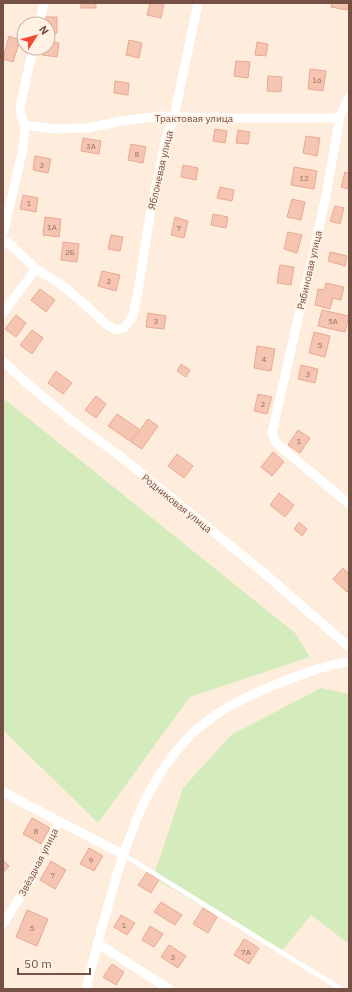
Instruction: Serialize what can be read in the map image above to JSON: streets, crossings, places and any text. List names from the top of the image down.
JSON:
{
  "streets": {
    "street": [
      "Трактовая улица",
      "Яблоневая улица",
      "Рябиновая улица",
      "Родниковая улица",
      "Звёздная улица"
    ]
  },
  "crossings": [
    ["Трактовая улица", "Яблоневая улица"],
    ["Трактовая улица", "Рябиновая улица"]
  ],
  "house_numbers": [
    "16",
    "3А",
    "8",
    "3",
    "12",
    "1",
    "1А",
    "7",
    "2Б",
    "2",
    "3",
    "5А",
    "5",
    "4",
    "3",
    "2",
    "1",
    "8",
    "9",
    "7",
    "1",
    "5",
    "7А",
    "3"
  ],
  "scale_bar": "50 m",
  "north": "top right"
}
